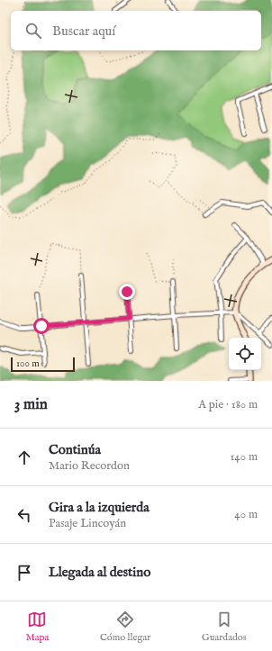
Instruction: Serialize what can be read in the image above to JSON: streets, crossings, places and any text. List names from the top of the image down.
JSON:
{
  "scale_bar": "100 m",
  "page": {
    "search": "Buscar aquí",
    "scale": "100 m",
    "heading": ["3 min", "A pie · 180 m"],
    "list": [
      ["Continúa", "Mario Recordon", "140 m"],
      ["Gira a la izquierda", "Pasaje Lincoyán", "40 m"],
      "Llegada al destino"
    ],
    "nav": ["Mapa", "Cómo llegar", "Guardados"]
  }
}
